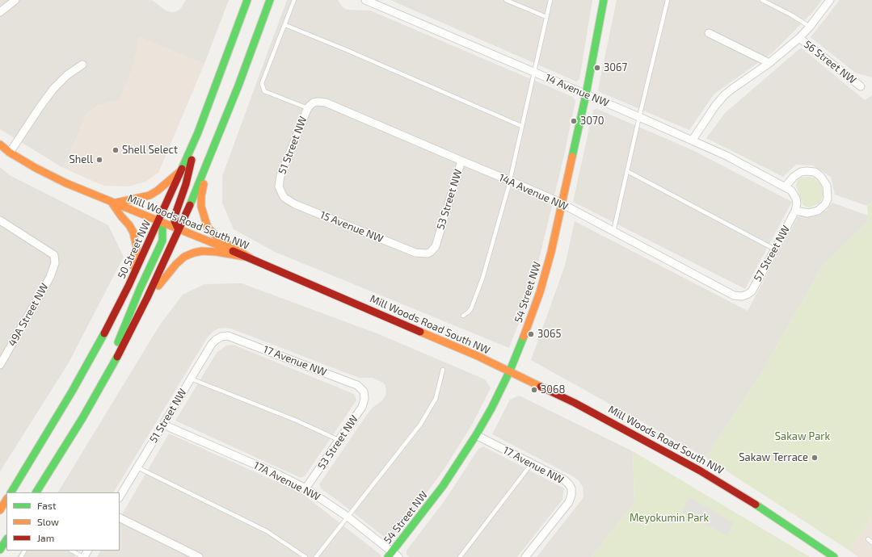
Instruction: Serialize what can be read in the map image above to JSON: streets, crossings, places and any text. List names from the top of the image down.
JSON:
{
  "streets": {
    "main road": ["Mill Woods Road South NW", "50 Street NW", "54 Street NW"],
    "street": [
      "56 Street NW",
      "14 Avenue NW",
      "51 Street NW",
      "14A Avenue NW",
      "53 Street NW",
      "15 Avenue NW",
      "57 Street NW",
      "49A Street NW",
      "17 Avenue NW",
      "17A Avenue NW"
    ]
  },
  "crossings": [
    ["56 Street NW", "14 Avenue NW"],
    ["14 Avenue NW", "57 Street NW"],
    ["14 Avenue NW", "54 Street NW"],
    ["51 Street NW", "14A Avenue NW"],
    ["51 Street NW", "15 Avenue NW"],
    ["51 Street NW", "17 Avenue NW"],
    ["51 Street NW", "17A Avenue NW"],
    ["14A Avenue NW", "53 Street NW"],
    ["14A Avenue NW", "57 Street NW"],
    ["14A Avenue NW", "54 Street NW"],
    ["53 Street NW", "15 Avenue NW"],
    ["53 Street NW", "17 Avenue NW"],
    ["53 Street NW", "17A Avenue NW"],
    ["Mill Woods Road South NW", "50 Street NW"],
    ["Mill Woods Road South NW", "54 Street NW"],
    ["54 Street NW", "17 Avenue NW"],
    ["54 Street NW", "17A Avenue NW"]
  ],
  "parks": ["Sakaw Park", "Meyokumin Park"],
  "places": [
    "3067",
    "3070",
    "Shell Select",
    "Shell",
    "3065",
    "3068",
    "Sakaw Terrace"
  ],
  "legend": ["Fast", "Slow", "Jam"]
}
